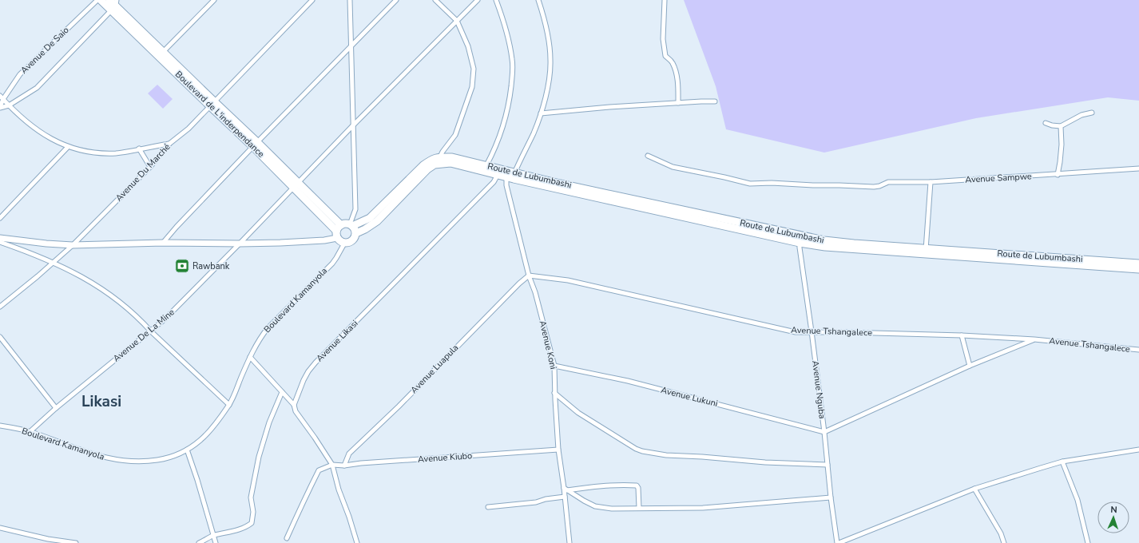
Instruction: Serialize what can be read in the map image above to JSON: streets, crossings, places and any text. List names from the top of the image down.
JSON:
{
  "streets": {
    "highway": ["Boulevard de L'inderpendance", "Route de Lubumbashi"],
    "street": [
      "Avenue De Saio",
      "Avenue Du Marché",
      "Avenue Sampwe",
      "Boulevard Kamanyola",
      "Avenue Tshangalece",
      "Avenue De La Mine",
      "Avenue Likasi",
      "Avenue Koni",
      "Avenue Luapula",
      "Avenue Nguba",
      "Avenue Lukuni",
      "Avenue Kiubo"
    ]
  },
  "crossings": [
    ["Boulevard de L'inderpendance", "Avenue Du Marché"],
    ["Boulevard de L'inderpendance", "Boulevard Kamanyola"],
    ["Boulevard de L'inderpendance", "Avenue De La Mine"],
    ["Route de Lubumbashi", "Avenue Likasi"],
    ["Route de Lubumbashi", "Avenue Koni"],
    ["Route de Lubumbashi", "Avenue Nguba"],
    ["Boulevard Kamanyola", "Avenue De La Mine"],
    ["Avenue Tshangalece", "Avenue Koni"],
    ["Avenue Tshangalece", "Avenue Luapula"],
    ["Avenue Tshangalece", "Avenue Nguba"],
    ["Avenue Koni", "Avenue Luapula"],
    ["Avenue Koni", "Avenue Lukuni"],
    ["Avenue Koni", "Avenue Kiubo"],
    ["Avenue Luapula", "Avenue Kiubo"],
    ["Avenue Nguba", "Avenue Lukuni"]
  ],
  "districts": ["Likasi"],
  "places": {
    "bank": ["Rawbank"]
  },
  "north": "top"
}
